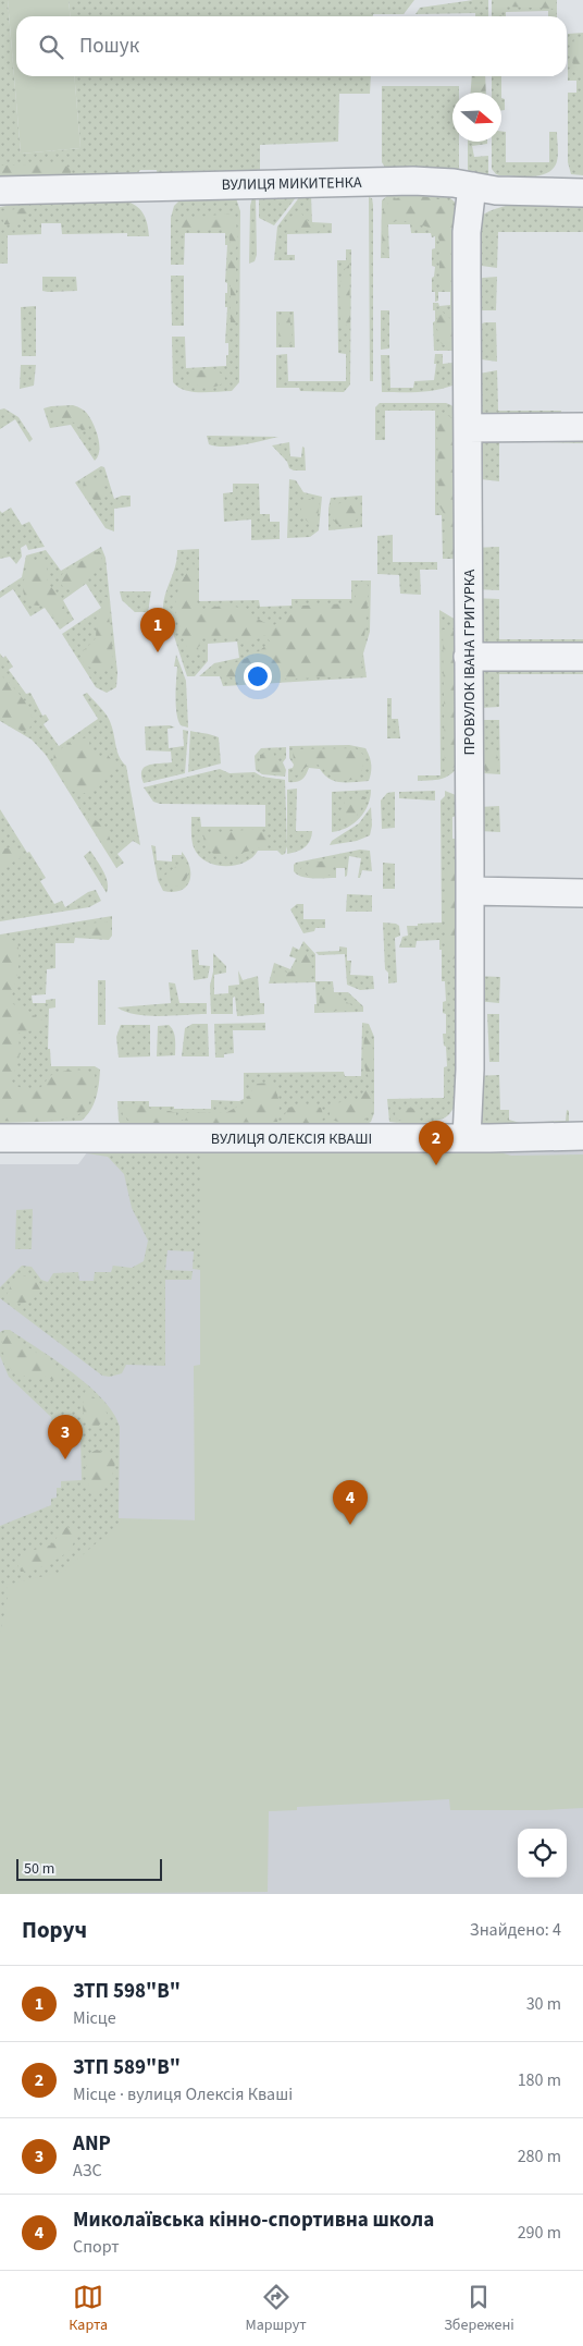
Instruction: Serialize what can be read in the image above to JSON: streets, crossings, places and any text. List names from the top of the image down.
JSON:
{
  "streets": {
    "street": ["ВУЛИЦЯ МИКИТЕНКА", "ПРОВУЛОК ІВАНА ГРИГУРКА", "ВУЛИЦЯ ОЛЕКСІЯ КВАШІ"]
  },
  "crossings": [
    ["ВУЛИЦЯ МИКИТЕНКА", "ПРОВУЛОК ІВАНА ГРИГУРКА"],
    ["ПРОВУЛОК ІВАНА ГРИГУРКА", "ВУЛИЦЯ ОЛЕКСІЯ КВАШІ"]
  ],
  "scale_bar": "50 m",
  "north": "right",
  "page": {
    "search": "Пошук",
    "pins": [
      "1",
      "2",
      "3",
      "4"
    ],
    "scale": "50 m",
    "heading": ["Поруч", "Знайдено: 4"],
    "list": [
      {
        "mark": "1",
        "name": "ЗТП 598\"В\"",
        "note": "Місце",
        "value": "30 m"
      },
      {
        "mark": "2",
        "name": "ЗТП 589\"В\"",
        "note": "Місце · вулиця Олексія Кваші",
        "value": "180 m"
      },
      {
        "mark": "3",
        "name": "ANP",
        "note": "АЗС",
        "value": "280 m"
      },
      {
        "mark": "4",
        "name": "Миколаївська кінно-спортивна школа",
        "note": "Спорт",
        "value": "290 m"
      }
    ],
    "nav": ["Карта", "Маршрут", "Збережені"]
  }
}
